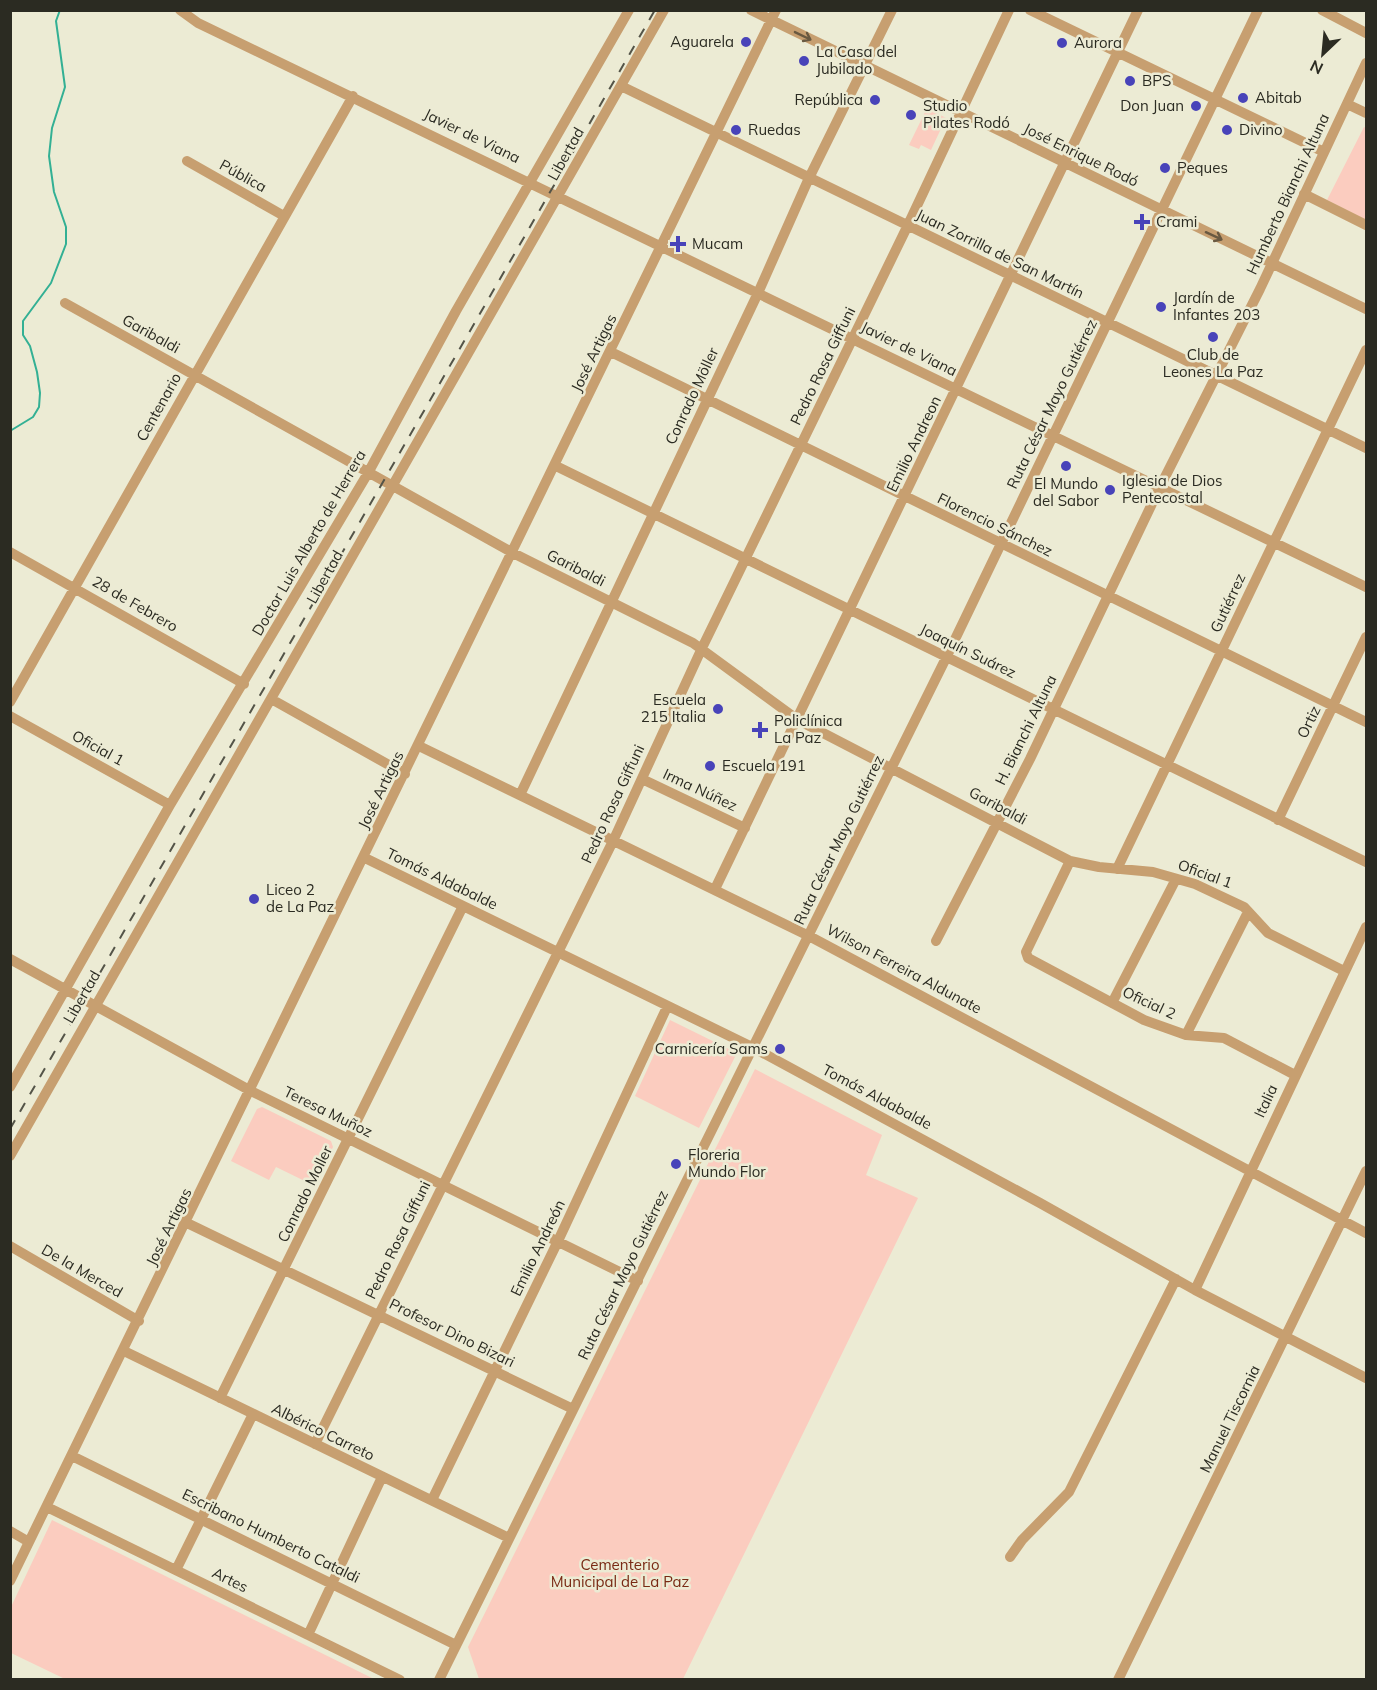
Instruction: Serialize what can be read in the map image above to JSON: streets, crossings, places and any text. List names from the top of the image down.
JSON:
{
  "streets": {
    "street": [
      "Javier de Viana",
      "Libertad",
      "José Enrique Rodó",
      "Pública",
      "Humberto Bianchi Altuna",
      "Juan Zorrilla de San Martín",
      "Garibaldi",
      "José Artigas",
      "Pedro Rosa Giffuni",
      "Conrado Möller",
      "Ruta César Mayo Gutiérrez",
      "Centenario",
      "Emilio Andreon",
      "Florencio Sánchez",
      "Doctor Luis Alberto de Herrera",
      "Gutiérrez",
      "28 de Febrero",
      "Joaquín Suárez",
      "Ortiz",
      "H. Bianchi Altuna",
      "Oficial 1",
      "Irma Núñez",
      "Tomás Aldabalde",
      "Wilson Ferreira Aldunate",
      "Oficial 2",
      "Italia",
      "Teresa Muñoz",
      "Conrado Moller",
      "Emilio Andreón",
      "De la Merced",
      "Profesor Dino Bizari",
      "Manuel Tiscornia",
      "Albérico Carreto",
      "Escribano Humberto Cataldi",
      "Artes"
    ]
  },
  "crossings": [
    ["Javier de Viana", "Libertad"],
    ["Javier de Viana", "Humberto Bianchi Altuna"],
    ["Javier de Viana", "José Artigas"],
    ["Javier de Viana", "Pedro Rosa Giffuni"],
    ["Javier de Viana", "Conrado Möller"],
    ["Javier de Viana", "Ruta César Mayo Gutiérrez"],
    ["Javier de Viana", "Centenario"],
    ["Javier de Viana", "Emilio Andreon"],
    ["Javier de Viana", "Doctor Luis Alberto de Herrera"],
    ["Javier de Viana", "Gutiérrez"],
    ["Libertad", "Juan Zorrilla de San Martín"],
    ["Libertad", "Garibaldi"],
    ["Libertad", "Teresa Muñoz"],
    ["José Enrique Rodó", "Humberto Bianchi Altuna"],
    ["José Enrique Rodó", "José Artigas"],
    ["José Enrique Rodó", "Pedro Rosa Giffuni"],
    ["José Enrique Rodó", "Conrado Möller"],
    ["José Enrique Rodó", "Ruta César Mayo Gutiérrez"],
    ["José Enrique Rodó", "Emilio Andreon"],
    ["Pública", "Centenario"],
    ["Humberto Bianchi Altuna", "Juan Zorrilla de San Martín"],
    ["Humberto Bianchi Altuna", "Florencio Sánchez"],
    ["Humberto Bianchi Altuna", "H. Bianchi Altuna"],
    ["Juan Zorrilla de San Martín", "José Artigas"],
    ["Juan Zorrilla de San Martín", "Pedro Rosa Giffuni"],
    ["Juan Zorrilla de San Martín", "Conrado Möller"],
    ["Juan Zorrilla de San Martín", "Ruta César Mayo Gutiérrez"],
    ["Juan Zorrilla de San Martín", "Emilio Andreon"],
    ["Juan Zorrilla de San Martín", "Gutiérrez"],
    ["Garibaldi", "José Artigas"],
    ["Garibaldi", "Pedro Rosa Giffuni"],
    ["Garibaldi", "Conrado Möller"],
    ["Garibaldi", "Ruta César Mayo Gutiérrez"],
    ["Garibaldi", "Centenario"],
    ["Garibaldi", "Emilio Andreon"],
    ["Garibaldi", "Doctor Luis Alberto de Herrera"],
    ["Garibaldi", "H. Bianchi Altuna"],
    ["Garibaldi", "Oficial 1"],
    ["Garibaldi", "Oficial 2"],
    ["José Artigas", "Florencio Sánchez"],
    ["José Artigas", "Joaquín Suárez"],
    ["José Artigas", "Tomás Aldabalde"],
    ["José Artigas", "Wilson Ferreira Aldunate"],
    ["José Artigas", "Teresa Muñoz"],
    ["José Artigas", "De la Merced"],
    ["José Artigas", "Profesor Dino Bizari"],
    ["José Artigas", "Albérico Carreto"],
    ["José Artigas", "Escribano Humberto Cataldi"],
    ["José Artigas", "Artes"],
    ["Pedro Rosa Giffuni", "Florencio Sánchez"],
    ["Pedro Rosa Giffuni", "Joaquín Suárez"],
    ["Pedro Rosa Giffuni", "Irma Núñez"],
    ["Pedro Rosa Giffuni", "Tomás Aldabalde"],
    ["Pedro Rosa Giffuni", "Wilson Ferreira Aldunate"],
    ["Pedro Rosa Giffuni", "Teresa Muñoz"],
    ["Pedro Rosa Giffuni", "Profesor Dino Bizari"],
    ["Pedro Rosa Giffuni", "Albérico Carreto"],
    ["Conrado Möller", "Florencio Sánchez"],
    ["Conrado Möller", "Joaquín Suárez"],
    ["Conrado Möller", "Wilson Ferreira Aldunate"],
    ["Ruta César Mayo Gutiérrez", "Florencio Sánchez"],
    ["Ruta César Mayo Gutiérrez", "Joaquín Suárez"],
    ["Ruta César Mayo Gutiérrez", "Tomás Aldabalde"],
    ["Ruta César Mayo Gutiérrez", "Wilson Ferreira Aldunate"],
    ["Ruta César Mayo Gutiérrez", "Teresa Muñoz"],
    ["Ruta César Mayo Gutiérrez", "Profesor Dino Bizari"],
    ["Ruta César Mayo Gutiérrez", "Albérico Carreto"],
    ["Ruta César Mayo Gutiérrez", "Escribano Humberto Cataldi"],
    ["Centenario", "28 de Febrero"],
    ["Emilio Andreon", "Florencio Sánchez"],
    ["Emilio Andreon", "Joaquín Suárez"],
    ["Emilio Andreon", "Irma Núñez"],
    ["Emilio Andreon", "Wilson Ferreira Aldunate"],
    ["Florencio Sánchez", "Gutiérrez"],
    ["Florencio Sánchez", "Ortiz"],
    ["Florencio Sánchez", "H. Bianchi Altuna"],
    ["Doctor Luis Alberto de Herrera", "28 de Febrero"],
    ["Doctor Luis Alberto de Herrera", "Oficial 1"],
    ["Doctor Luis Alberto de Herrera", "Teresa Muñoz"],
    ["Gutiérrez", "Joaquín Suárez"],
    ["Gutiérrez", "Oficial 1"],
    ["Joaquín Suárez", "Ortiz"],
    ["Joaquín Suárez", "H. Bianchi Altuna"],
    ["Oficial 1", "Oficial 2"],
    ["Oficial 1", "Italia"],
    ["Tomás Aldabalde", "Italia"],
    ["Tomás Aldabalde", "Conrado Moller"],
    ["Tomás Aldabalde", "Emilio Andreón"],
    ["Tomás Aldabalde", "Manuel Tiscornia"],
    ["Wilson Ferreira Aldunate", "Italia"],
    ["Wilson Ferreira Aldunate", "Manuel Tiscornia"],
    ["Oficial 2", "Italia"],
    ["Teresa Muñoz", "Conrado Moller"],
    ["Teresa Muñoz", "Emilio Andreón"],
    ["Conrado Moller", "Profesor Dino Bizari"],
    ["Conrado Moller", "Albérico Carreto"],
    ["Emilio Andreón", "Profesor Dino Bizari"],
    ["Emilio Andreón", "Albérico Carreto"]
  ],
  "parks": ["Cementerio Municipal de La Paz"],
  "places": {
    "other": [
      "Aguarela",
      "Aurora",
      "La Casa del Jubilado",
      "BPS",
      "Abitab",
      "República",
      "Don Juan",
      "Studio Pilates Rodó",
      "Ruedas",
      "Divino",
      "Peques",
      "Jardín de Infantes 203",
      "Club de Leones La Paz",
      "El Mundo del Sabor",
      "Iglesia de Dios Pentecostal",
      "Escuela 215 Italia",
      "Escuela 191",
      "Liceo 2 de La Paz",
      "Carnicería Sams",
      "Floreria Mundo Flor"
    ],
    "health": ["Crami", "Mucam", "Policlínica La Paz"]
  },
  "north": "bottom left"
}
